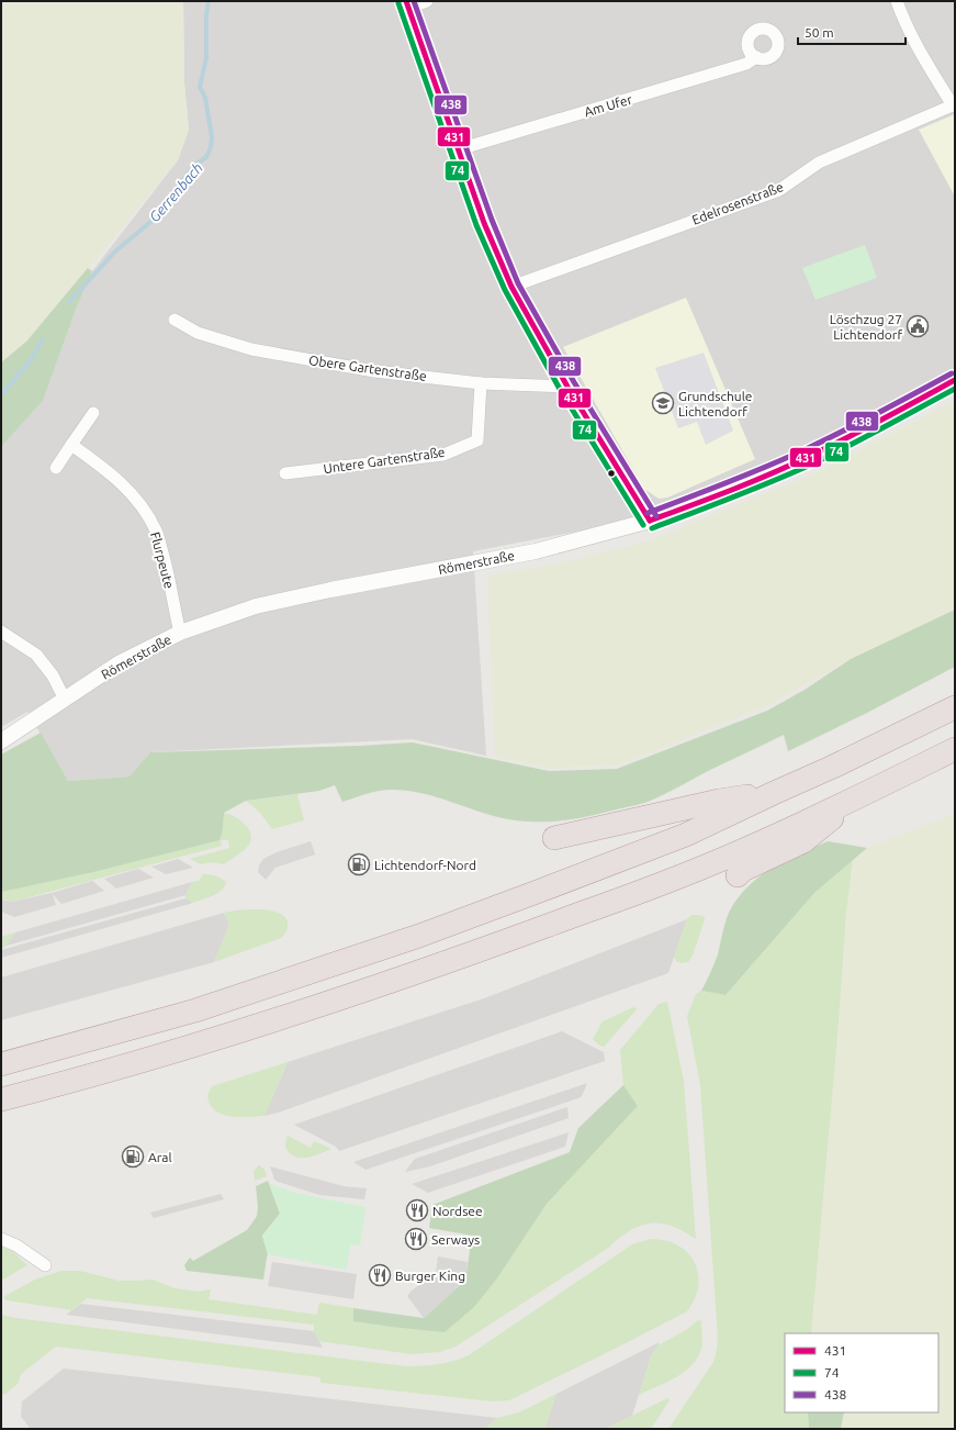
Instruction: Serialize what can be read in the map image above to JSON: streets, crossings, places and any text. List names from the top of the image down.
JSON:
{
  "streets": {
    "street": [
      "Am Ufer",
      "Edelrosenstraße",
      "Obere Gartenstraße",
      "Untere Gartenstraße",
      "Flurpeute",
      "Römerstraße"
    ]
  },
  "crossings": [
    ["Obere Gartenstraße", "Untere Gartenstraße"],
    ["Flurpeute", "Römerstraße"]
  ],
  "water": ["Gerrenbach"],
  "places": {
    "public building": ["Löschzug 27 Lichtendorf"],
    "school or university": ["Grundschule Lichtendorf"],
    "fuel station": ["Lichtendorf-Nord", "Aral"],
    "restaurant": ["Nordsee", "Serways", "Burger King"]
  },
  "lines": ["transit line 431", "transit line 438", "transit line 74"],
  "legend": ["431", "74", "438"],
  "scale_bar": "50 m"
}
